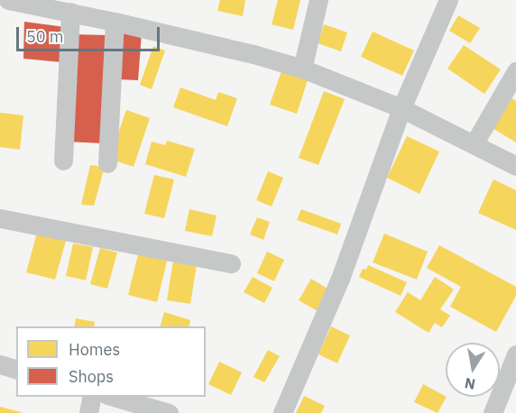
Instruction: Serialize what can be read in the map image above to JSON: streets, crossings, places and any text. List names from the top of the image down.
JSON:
{
  "legend": ["Homes", "Shops"],
  "scale_bar": "50 m",
  "north": "bottom"
}
